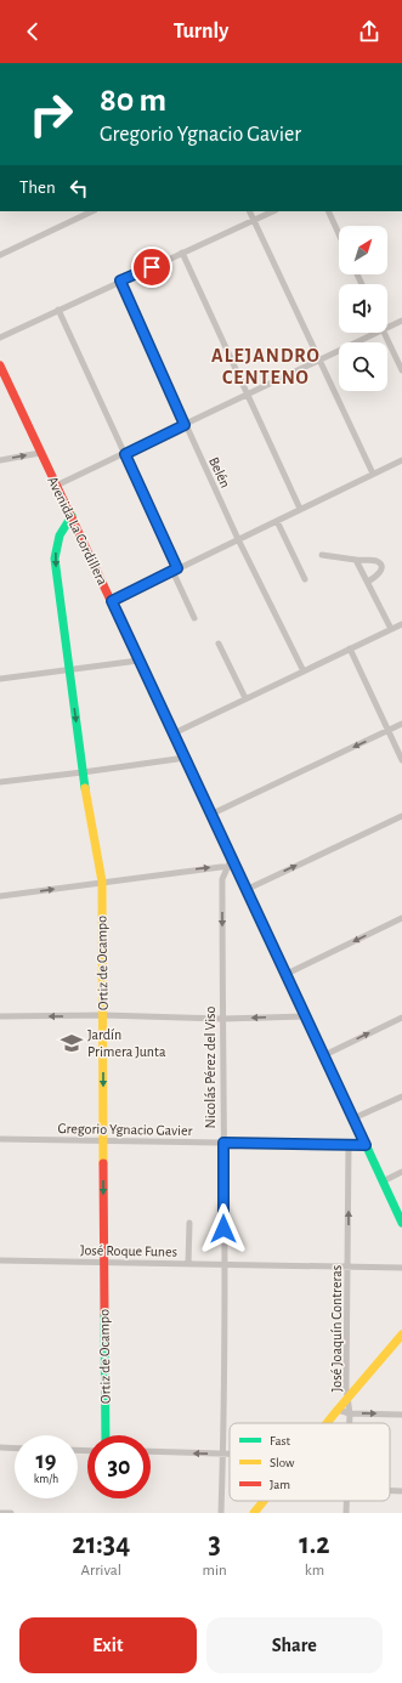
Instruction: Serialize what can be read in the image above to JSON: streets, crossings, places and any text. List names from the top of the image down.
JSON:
{
  "streets": {
    "main road": ["Avenida La Cordillera", "Ortiz de Ocampo"],
    "street": [
      "Belén",
      "Nicolás Pérez del Viso",
      "Gregorio Ygnacio Gavier",
      "José Roque Funes",
      "José Joaquín Contreras"
    ]
  },
  "crossings": [
    ["Avenida La Cordillera", "Ortiz de Ocampo"],
    ["Avenida La Cordillera", "Nicolás Pérez del Viso"],
    ["Avenida La Cordillera", "Gregorio Ygnacio Gavier"],
    ["Ortiz de Ocampo", "Gregorio Ygnacio Gavier"],
    ["Ortiz de Ocampo", "José Roque Funes"],
    ["Nicolás Pérez del Viso", "Gregorio Ygnacio Gavier"],
    ["Nicolás Pérez del Viso", "José Roque Funes"],
    ["Gregorio Ygnacio Gavier", "José Joaquín Contreras"],
    ["José Roque Funes", "José Joaquín Contreras"]
  ],
  "one_way": ["Ortiz de Ocampo", "José Joaquín Contreras"],
  "districts": ["ALEJANDRO CENTENO"],
  "places": {
    "school or university": ["Jardín Primera Junta"]
  },
  "legend": ["Fast", "Slow", "Jam"],
  "north": "top right",
  "page": {
    "header": "Turnly",
    "turn": ["80 m", "Gregorio Ygnacio Gavier"],
    "then": "Then",
    "speed": "19 km/h",
    "limit": "30",
    "eta": [
      "21:34",
      "Arrival",
      "3",
      "min",
      "1.2",
      "km"
    ],
    "buttons": ["Exit", "Share"]
  }
}
